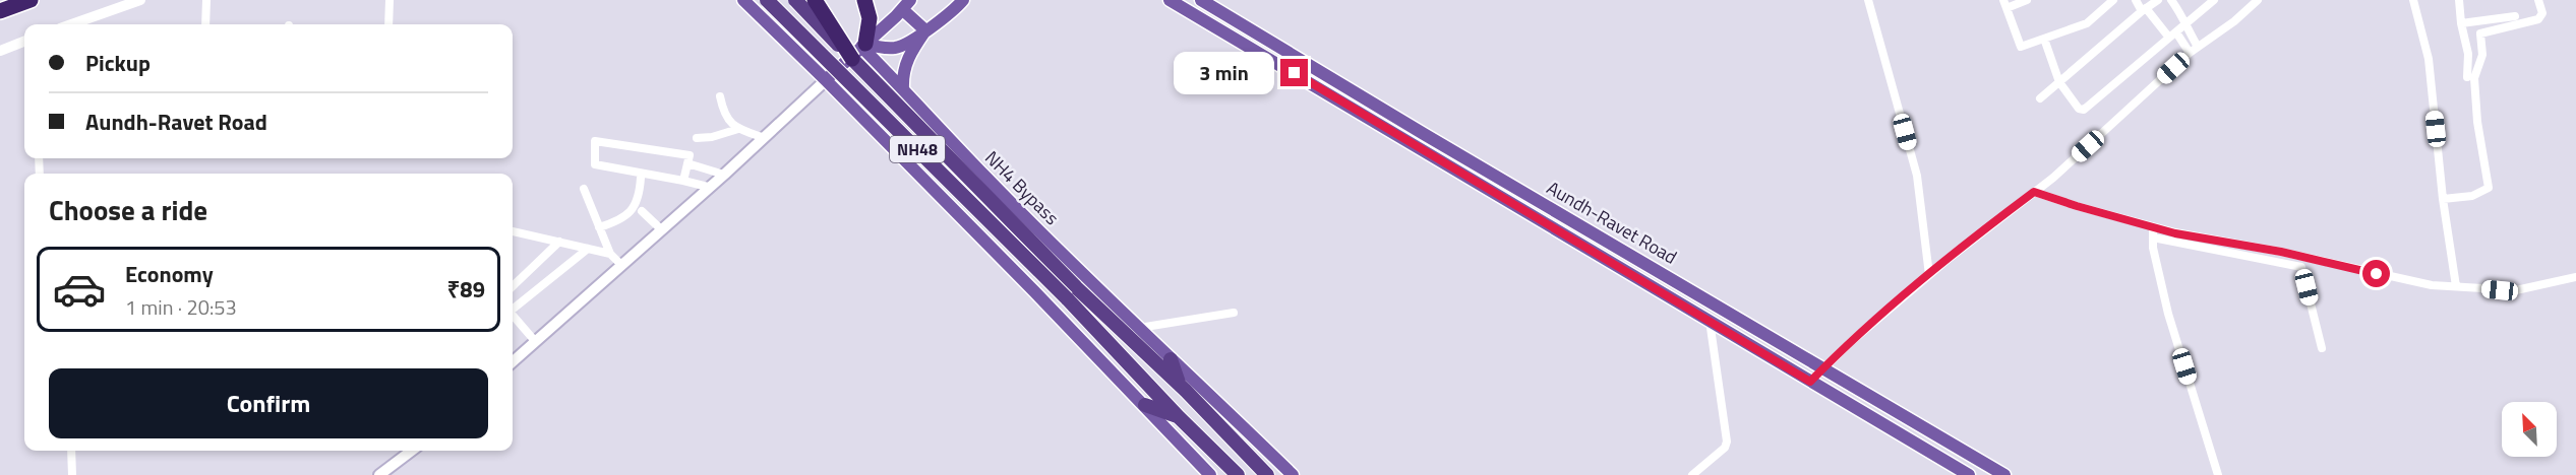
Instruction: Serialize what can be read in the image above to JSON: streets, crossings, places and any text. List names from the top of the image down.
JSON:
{
  "streets": {
    "highway": ["NH48"],
    "main road": ["NH4 Bypass", "Aundh-Ravet Road"]
  },
  "crossings": [
    ["NH48", "NH4 Bypass"]
  ],
  "north": "top left",
  "page": {
    "banner": ["Pickup", "Aundh-Ravet Road"],
    "bubble": "3 min",
    "heading": "Choose a ride",
    "list": [
      {
        "name": "Economy",
        "note": "1 min · 20:53",
        "value": "₹89"
      }
    ],
    "buttons": "Confirm"
  }
}
